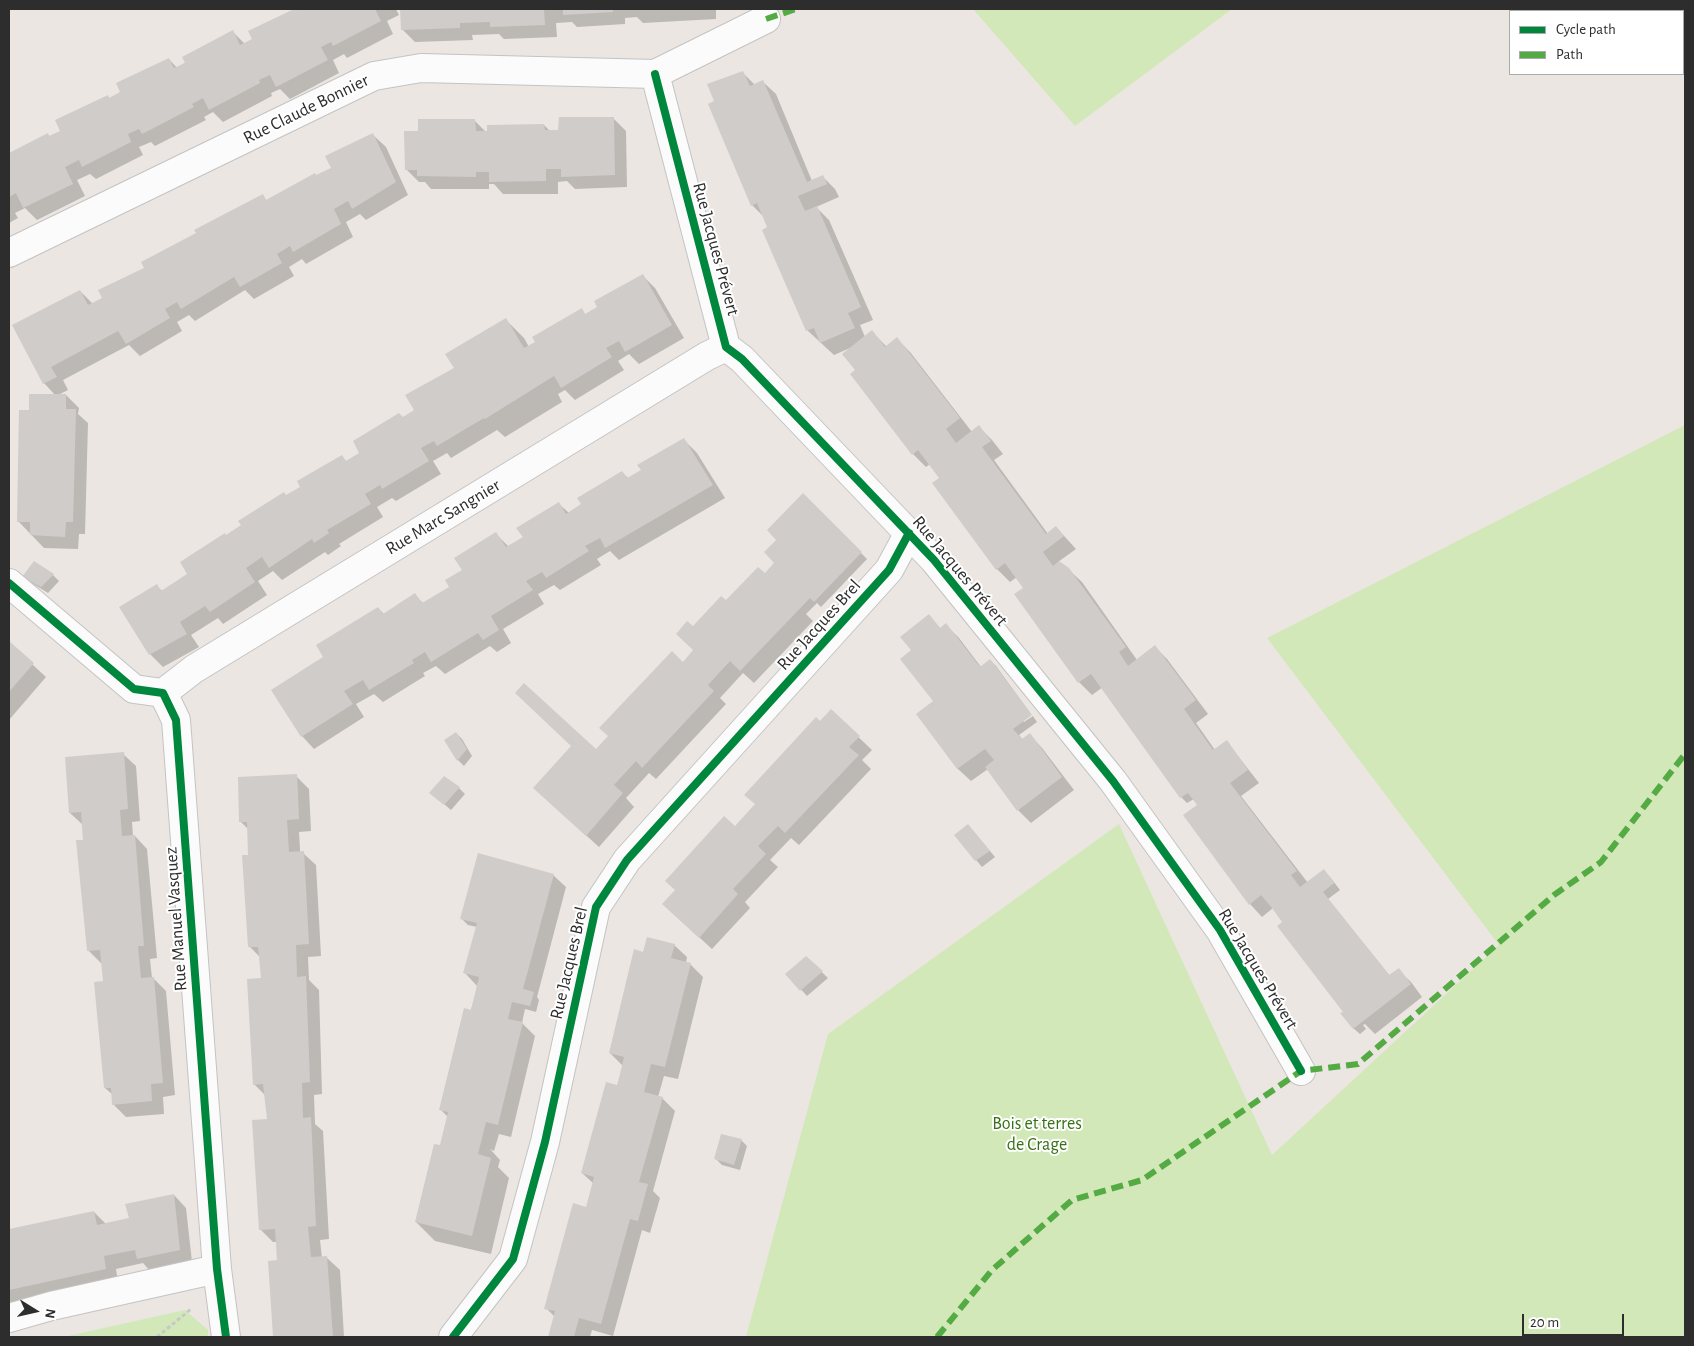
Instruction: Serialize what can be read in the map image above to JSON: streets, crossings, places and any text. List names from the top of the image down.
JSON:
{
  "streets": {
    "street": [
      "Rue Claude Bonnier",
      "Rue Jacques Prévert",
      "Rue Marc Sangnier",
      "Rue Jacques Brel",
      "Rue Manuel Vasquez"
    ]
  },
  "crossings": [
    ["Rue Claude Bonnier", "Rue Jacques Prévert"],
    ["Rue Jacques Prévert", "Rue Marc Sangnier"],
    ["Rue Jacques Prévert", "Rue Jacques Brel"],
    ["Rue Marc Sangnier", "Rue Manuel Vasquez"]
  ],
  "parks": ["Bois et terres de Crage"],
  "legend": ["Cycle path", "Path"],
  "scale_bar": "20 m",
  "north": "right"
}
